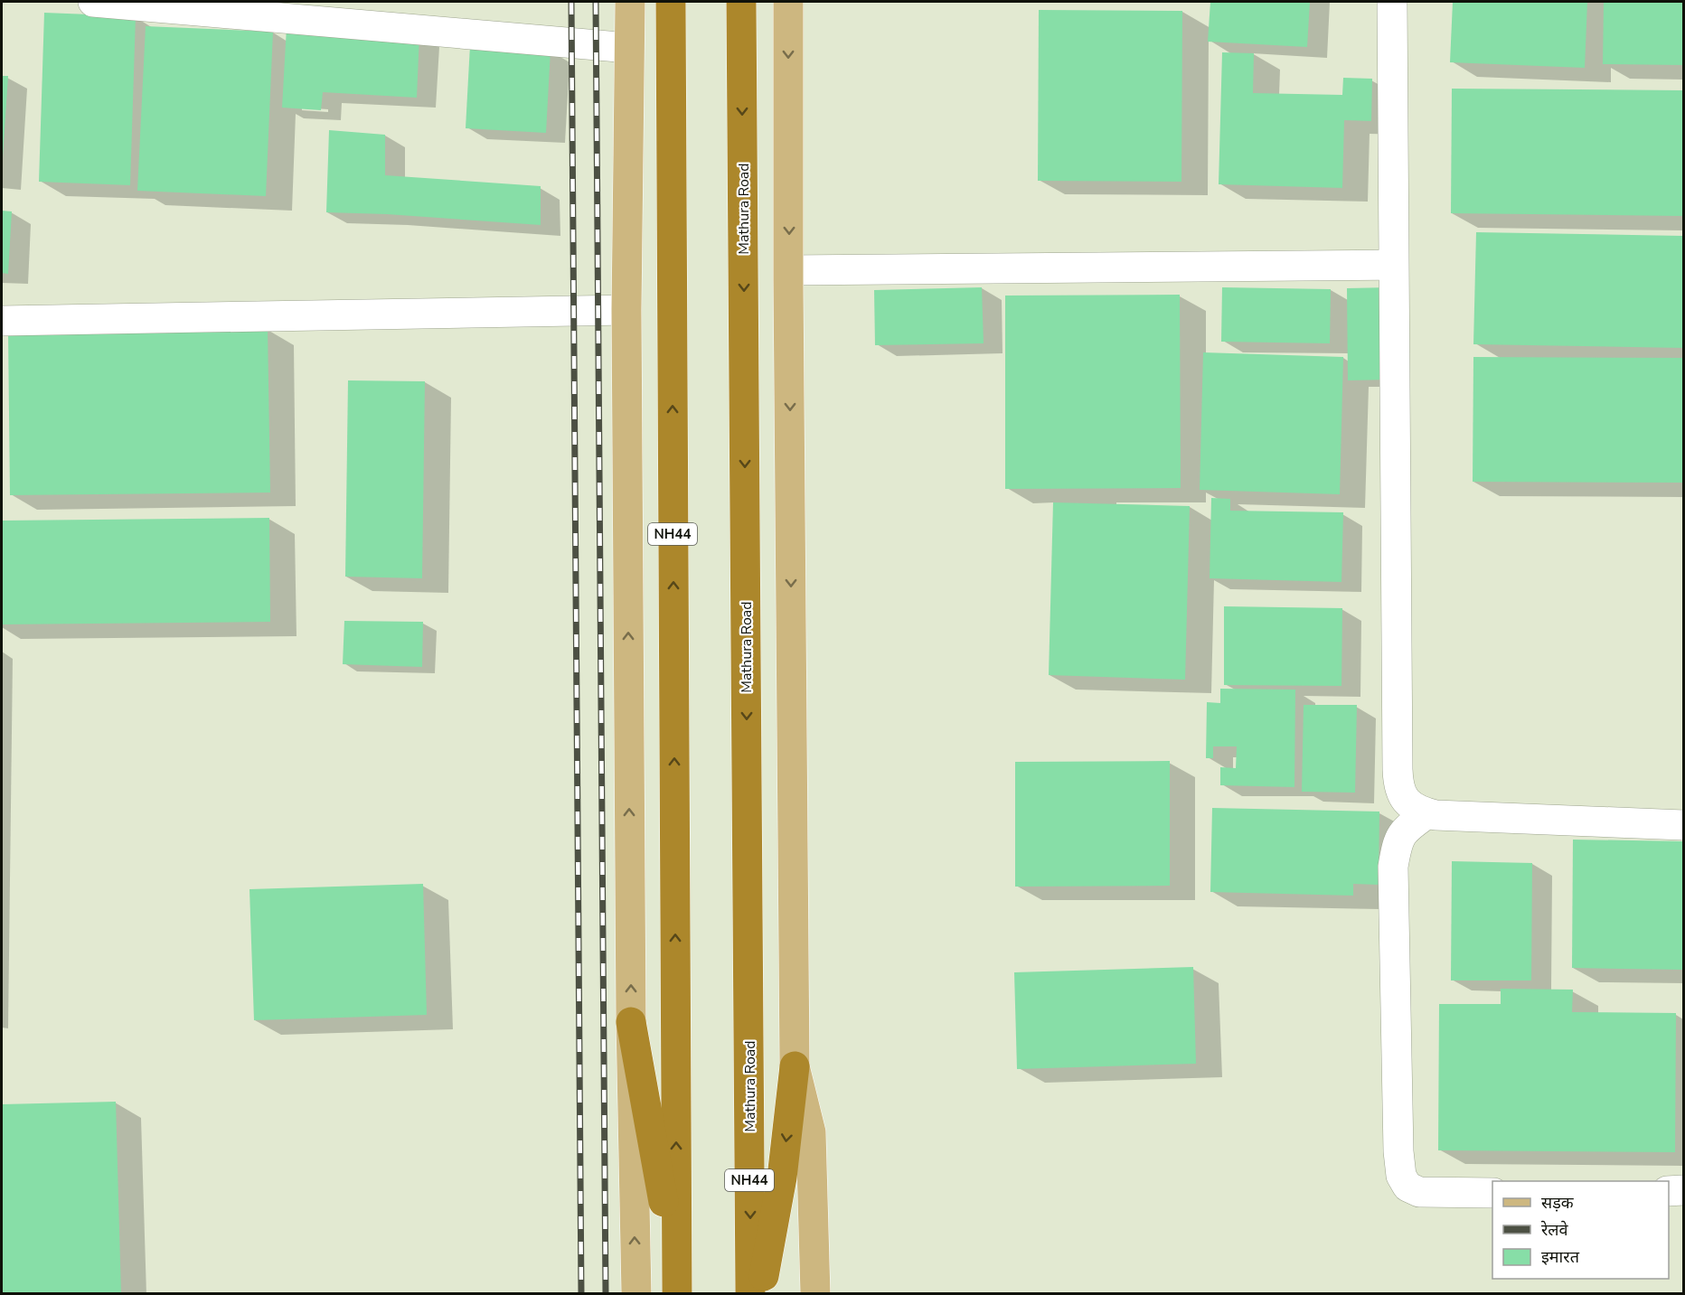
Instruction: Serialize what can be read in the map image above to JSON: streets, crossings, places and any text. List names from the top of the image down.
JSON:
{
  "streets": {
    "highway": ["Mathura Road", "NH44"]
  },
  "legend": ["सड़क", "रेलवे", "इमारत"]
}
